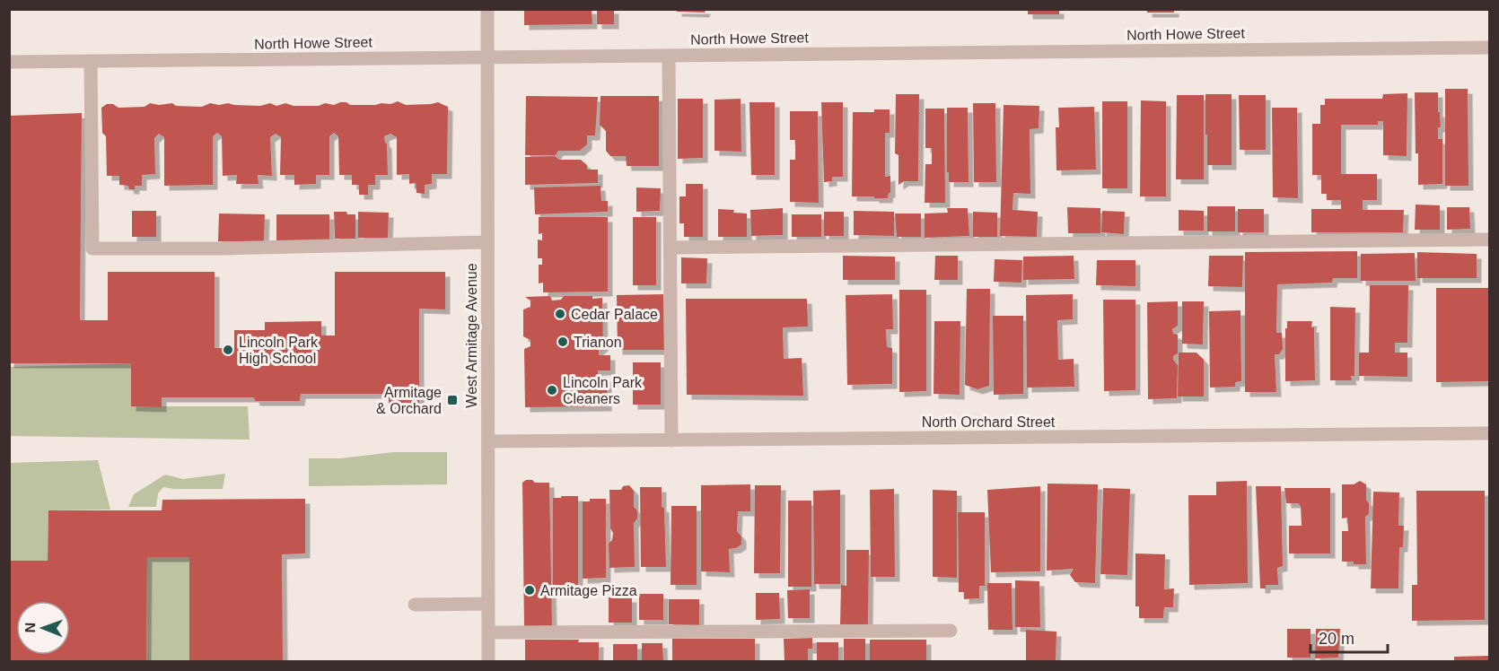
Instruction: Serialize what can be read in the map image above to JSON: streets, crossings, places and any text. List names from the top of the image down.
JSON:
{
  "streets": {
    "street": ["North Howe Street", "West Armitage Avenue", "North Orchard Street"]
  },
  "crossings": [
    ["North Howe Street", "West Armitage Avenue"],
    ["West Armitage Avenue", "North Orchard Street"]
  ],
  "places": {
    "other": [
      "Cedar Palace",
      "Trianon",
      "Lincoln Park High School",
      "Lincoln Park Cleaners",
      "Armitage Pizza"
    ],
    "transit": ["Armitage & Orchard"]
  },
  "scale_bar": "20 m",
  "north": "left"
}
